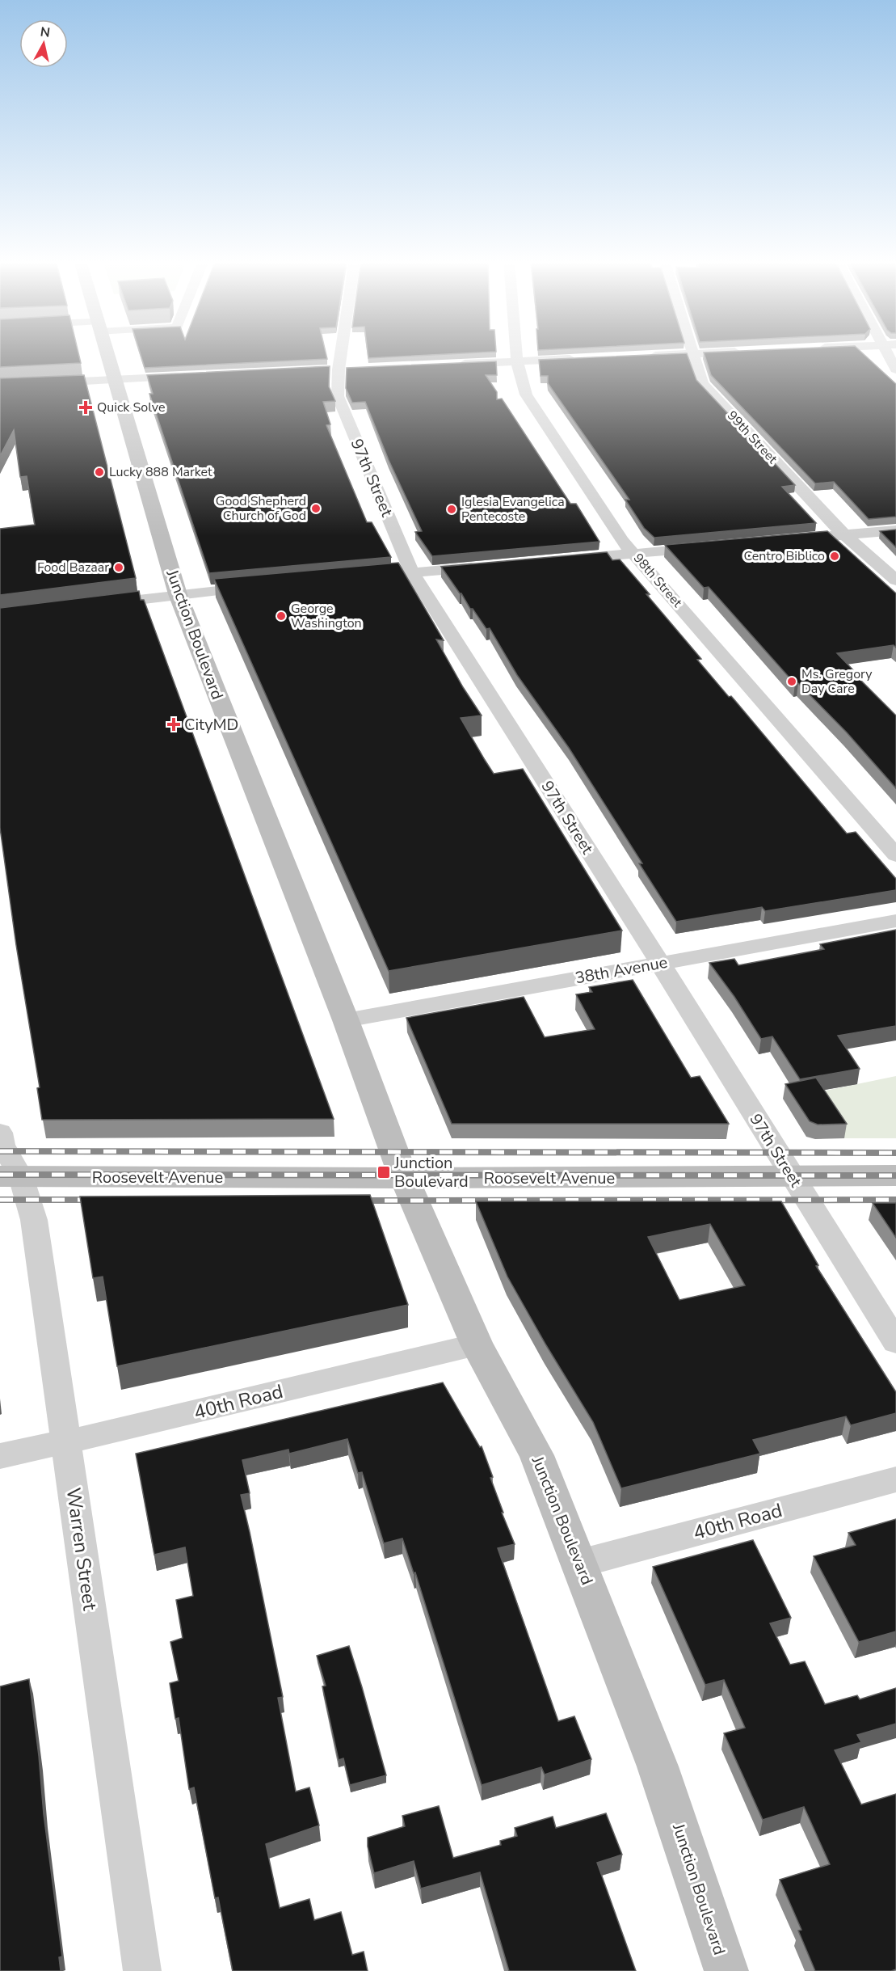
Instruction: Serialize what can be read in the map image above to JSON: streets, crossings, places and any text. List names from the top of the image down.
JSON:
{
  "streets": {
    "main road": ["Junction Boulevard", "Roosevelt Avenue"],
    "street": [
      "99th Street",
      "97th Street",
      "98th Street",
      "38th Avenue",
      "40th Road",
      "Warren Street"
    ]
  },
  "crossings": [
    ["97th Street", "38th Avenue"],
    ["97th Street", "Roosevelt Avenue"],
    ["Junction Boulevard", "38th Avenue"],
    ["Junction Boulevard", "Roosevelt Avenue"],
    ["Junction Boulevard", "40th Road"],
    ["Roosevelt Avenue", "Warren Street"],
    ["40th Road", "Warren Street"]
  ],
  "places": {
    "health": ["Quick Solve", "CityMD"],
    "other": [
      "Lucky 888 Market",
      "Good Shepherd Church of God",
      "Iglesia Evangelica Pentecoste",
      "Centro Biblico",
      "Food Bazaar",
      "George Washington",
      "Ms. Gregory Day Care"
    ],
    "transit": ["Junction Boulevard"]
  },
  "north": "top"
}
